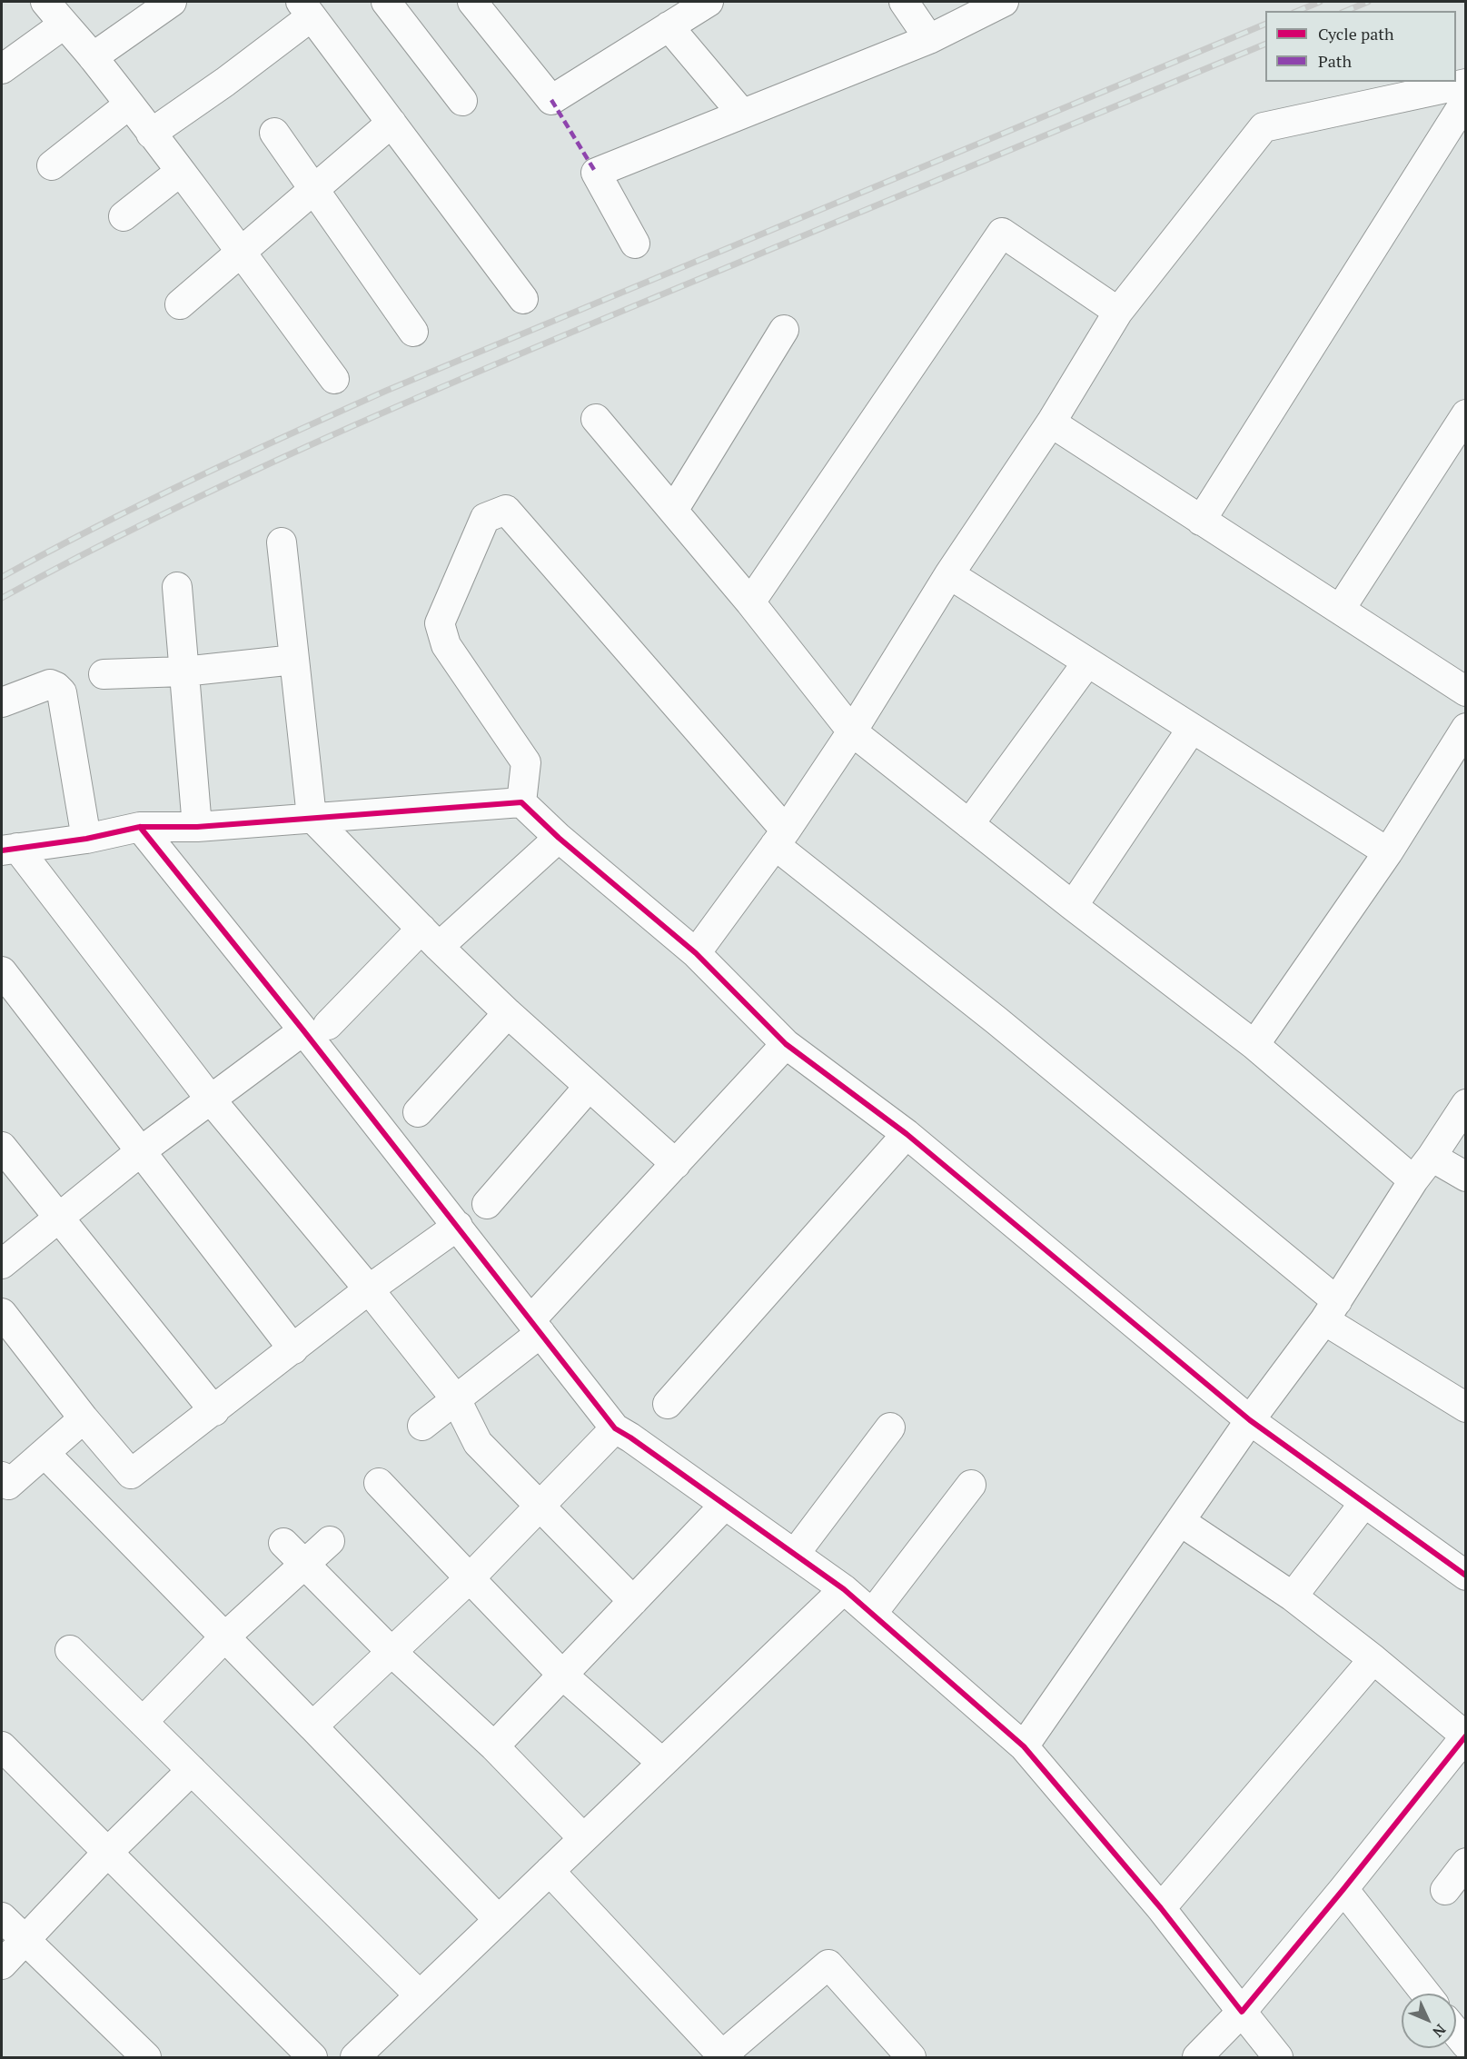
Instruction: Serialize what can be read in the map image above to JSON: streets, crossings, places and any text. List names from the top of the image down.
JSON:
{
  "legend": ["Cycle path", "Path"],
  "north": "bottom right"
}
